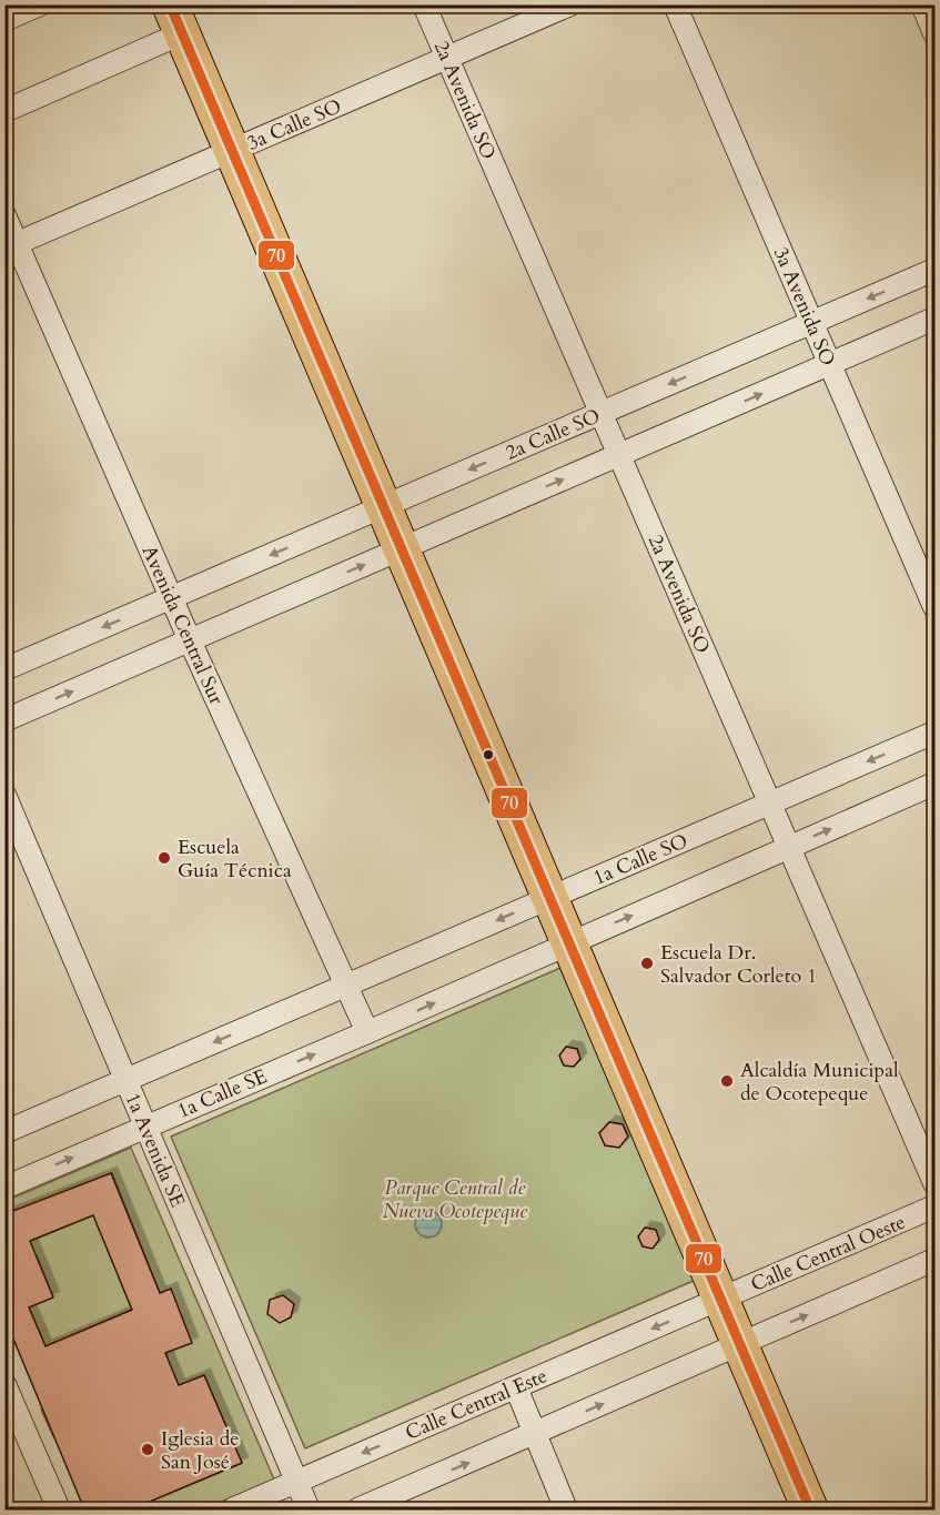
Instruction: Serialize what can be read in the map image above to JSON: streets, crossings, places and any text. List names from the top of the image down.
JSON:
{
  "streets": {
    "street": [
      "2a Avenida SO",
      "3a Calle SO",
      "3a Avenida SO",
      "2a Calle SO",
      "Avenida Central Sur",
      "1a Calle SO",
      "1a Calle SE",
      "1a Avenida SE",
      "Calle Central Oeste",
      "Calle Central Este"
    ]
  },
  "crossings": [
    ["2a Avenida SO", "3a Calle SO"],
    ["2a Avenida SO", "2a Calle SO"],
    ["2a Avenida SO", "1a Calle SO"],
    ["3a Calle SO", "Avenida Central Sur"],
    ["3a Avenida SO", "2a Calle SO"],
    ["2a Calle SO", "Avenida Central Sur"],
    ["Avenida Central Sur", "1a Calle SO"],
    ["Avenida Central Sur", "1a Calle SE"],
    ["1a Calle SE", "1a Avenida SE"],
    ["1a Avenida SE", "Calle Central Este"],
    ["Calle Central Oeste", "Calle Central Este"]
  ],
  "parks": ["Parque Central de Nueva Ocotepeque"],
  "places": [
    "Escuela Guía Técnica",
    "Escuela Dr. Salvador Corleto 1",
    "Alcaldía Municipal de Ocotepeque",
    "Iglesia de San José"
  ],
  "lines": ["transit line 70"]
}
